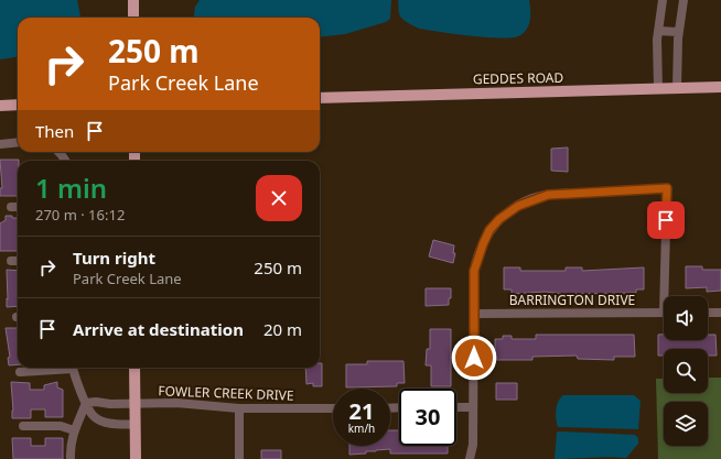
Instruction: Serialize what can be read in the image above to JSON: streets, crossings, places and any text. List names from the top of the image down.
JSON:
{
  "streets": {
    "main road": ["GEDDES ROAD"],
    "street": ["BARRINGTON DRIVE", "FOWLER CREEK DRIVE"]
  },
  "page": {
    "turn": ["250 m", "Park Creek Lane"],
    "then": "Then",
    "heading": ["1 min", "270 m · 16:12"],
    "list": [
      {
        "name": "Turn right",
        "note": "Park Creek Lane",
        "value": "250 m"
      },
      {
        "name": "Arrive at destination",
        "value": "20 m"
      }
    ],
    "speed": "21 km/h",
    "limit": "30"
  }
}
